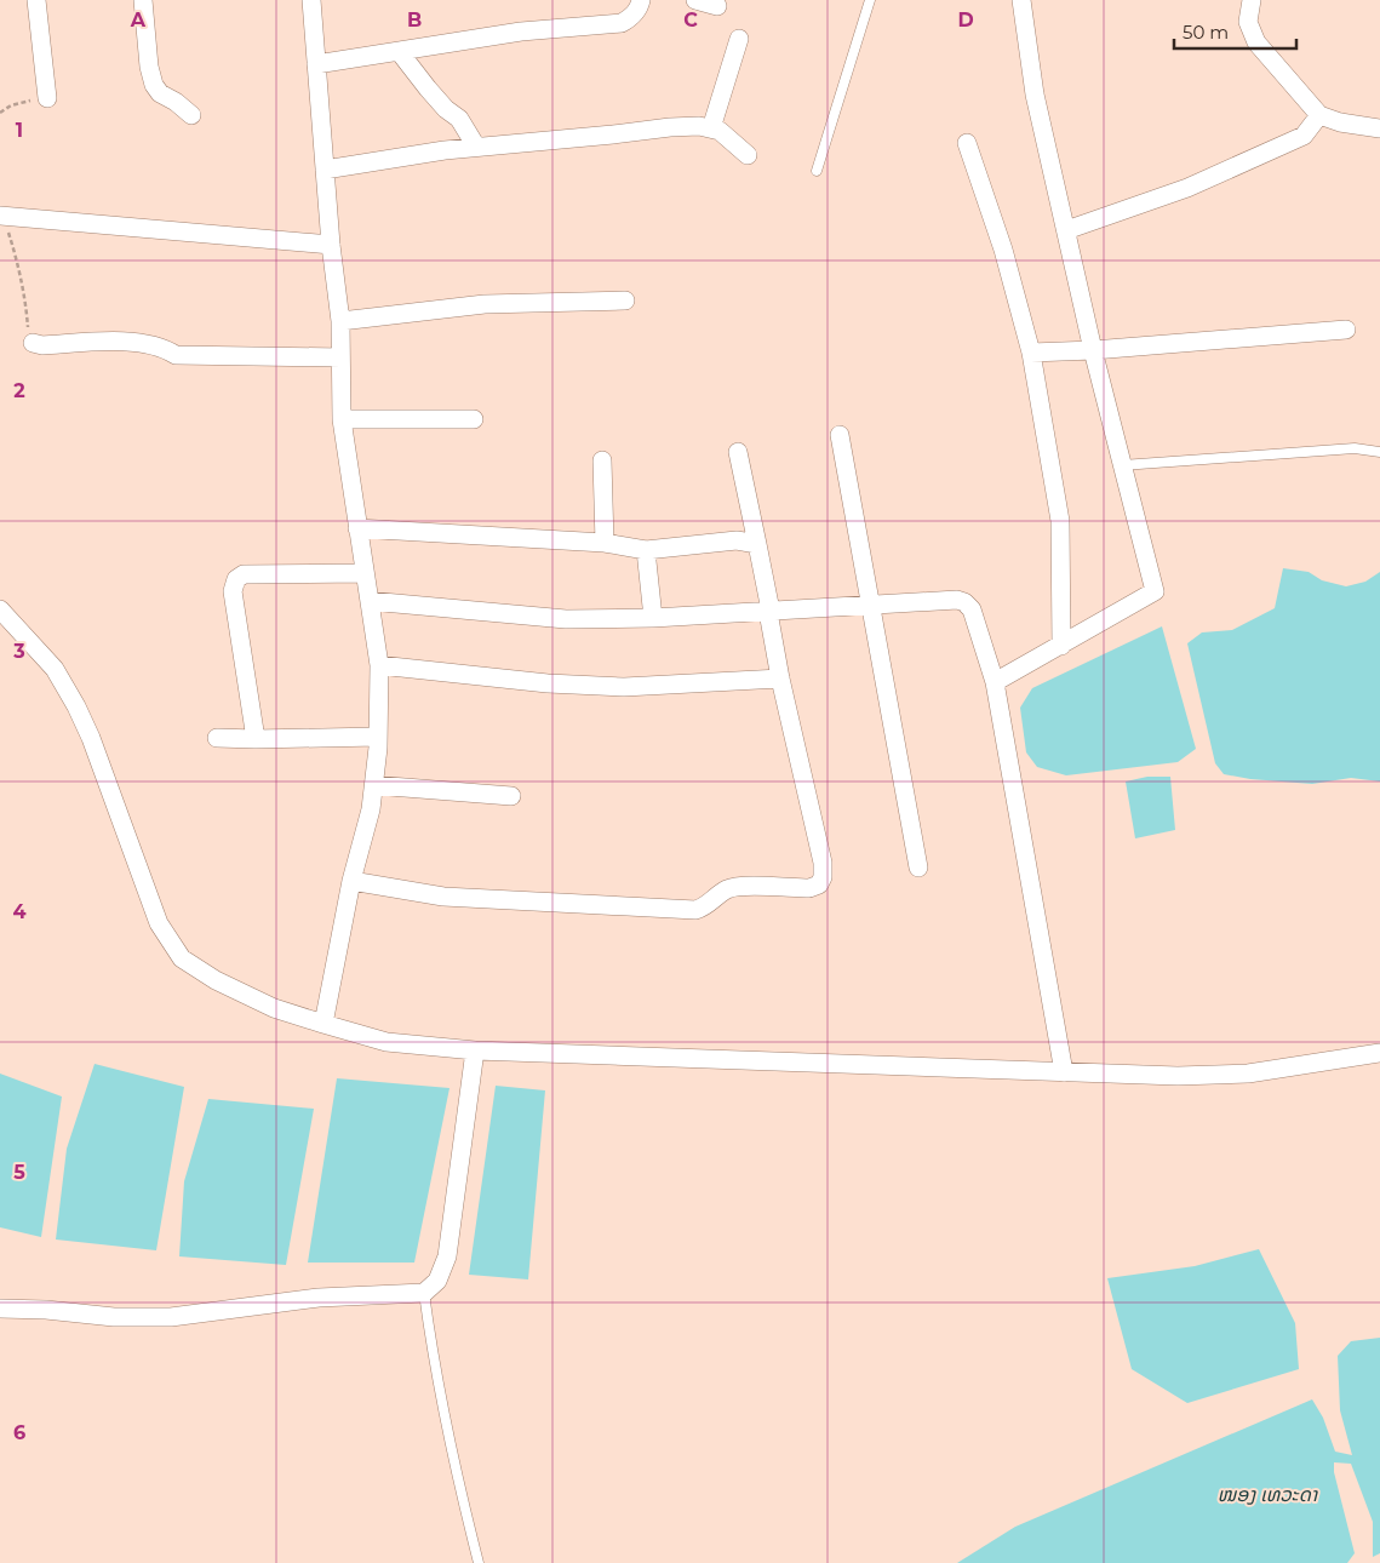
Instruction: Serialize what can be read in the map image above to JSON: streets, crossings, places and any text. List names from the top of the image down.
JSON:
{
  "water": ["ໜອງ ເທວະດາ"],
  "scale_bar": "50 m",
  "grid": {
    "columns": [
      "A",
      "B",
      "C",
      "D"
    ],
    "rows": [
      "1",
      "2",
      "3",
      "4",
      "5",
      "6"
    ]
  }
}
